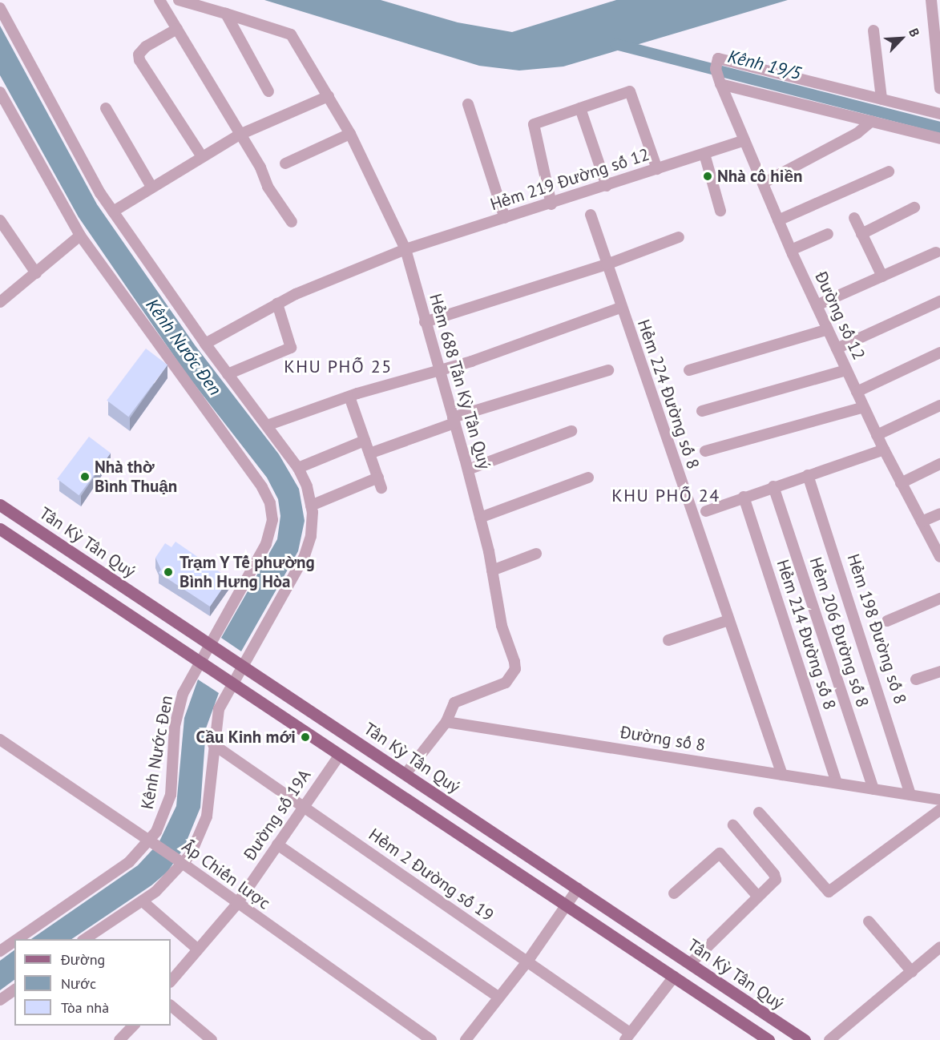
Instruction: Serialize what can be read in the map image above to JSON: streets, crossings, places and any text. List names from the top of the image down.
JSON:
{
  "streets": {
    "main road": ["Tân Kỳ Tân Quý"],
    "street": [
      "Hẻm 219 Đường số 12",
      "Đường số 12",
      "Hẻm 688 Tân Kỳ Tân Quý",
      "Hẻm 224 Đường số 8",
      "Hẻm 198 Đường số 8",
      "Hẻm 206 Đường số 8",
      "Hẻm 214 Đường số 8",
      "Đường số 8",
      "Kênh Nước Đen",
      "Đường số 19A",
      "Ấp Chiến lược",
      "Hẻm 2 Đường số 19"
    ]
  },
  "crossings": [
    ["Hẻm 219 Đường số 12", "Đường số 12"],
    ["Hẻm 219 Đường số 12", "Hẻm 688 Tân Kỳ Tân Quý"],
    ["Hẻm 688 Tân Kỳ Tân Quý", "Đường số 8"],
    ["Hẻm 224 Đường số 8", "Đường số 8"],
    ["Tân Kỳ Tân Quý", "Kênh Nước Đen"],
    ["Hẻm 198 Đường số 8", "Đường số 8"],
    ["Hẻm 206 Đường số 8", "Đường số 8"],
    ["Hẻm 214 Đường số 8", "Đường số 8"],
    ["Kênh Nước Đen", "Ấp Chiến lược"],
    ["Đường số 19A", "Ấp Chiến lược"],
    ["Đường số 19A", "Hẻm 2 Đường số 19"]
  ],
  "districts": ["KHU PHỐ 25", "KHU PHỐ 24"],
  "water": ["Kênh 19/5", "Kênh Nước Đen"],
  "places": [
    "Nhà cô hiền",
    "Nhà thờ Bình Thuận",
    "Trạm Y Tế phường Bình Hưng Hòa",
    "Cầu Kinh mới"
  ],
  "legend": ["Đường", "Nước", "Tòa nhà"],
  "north": "top right"
}
